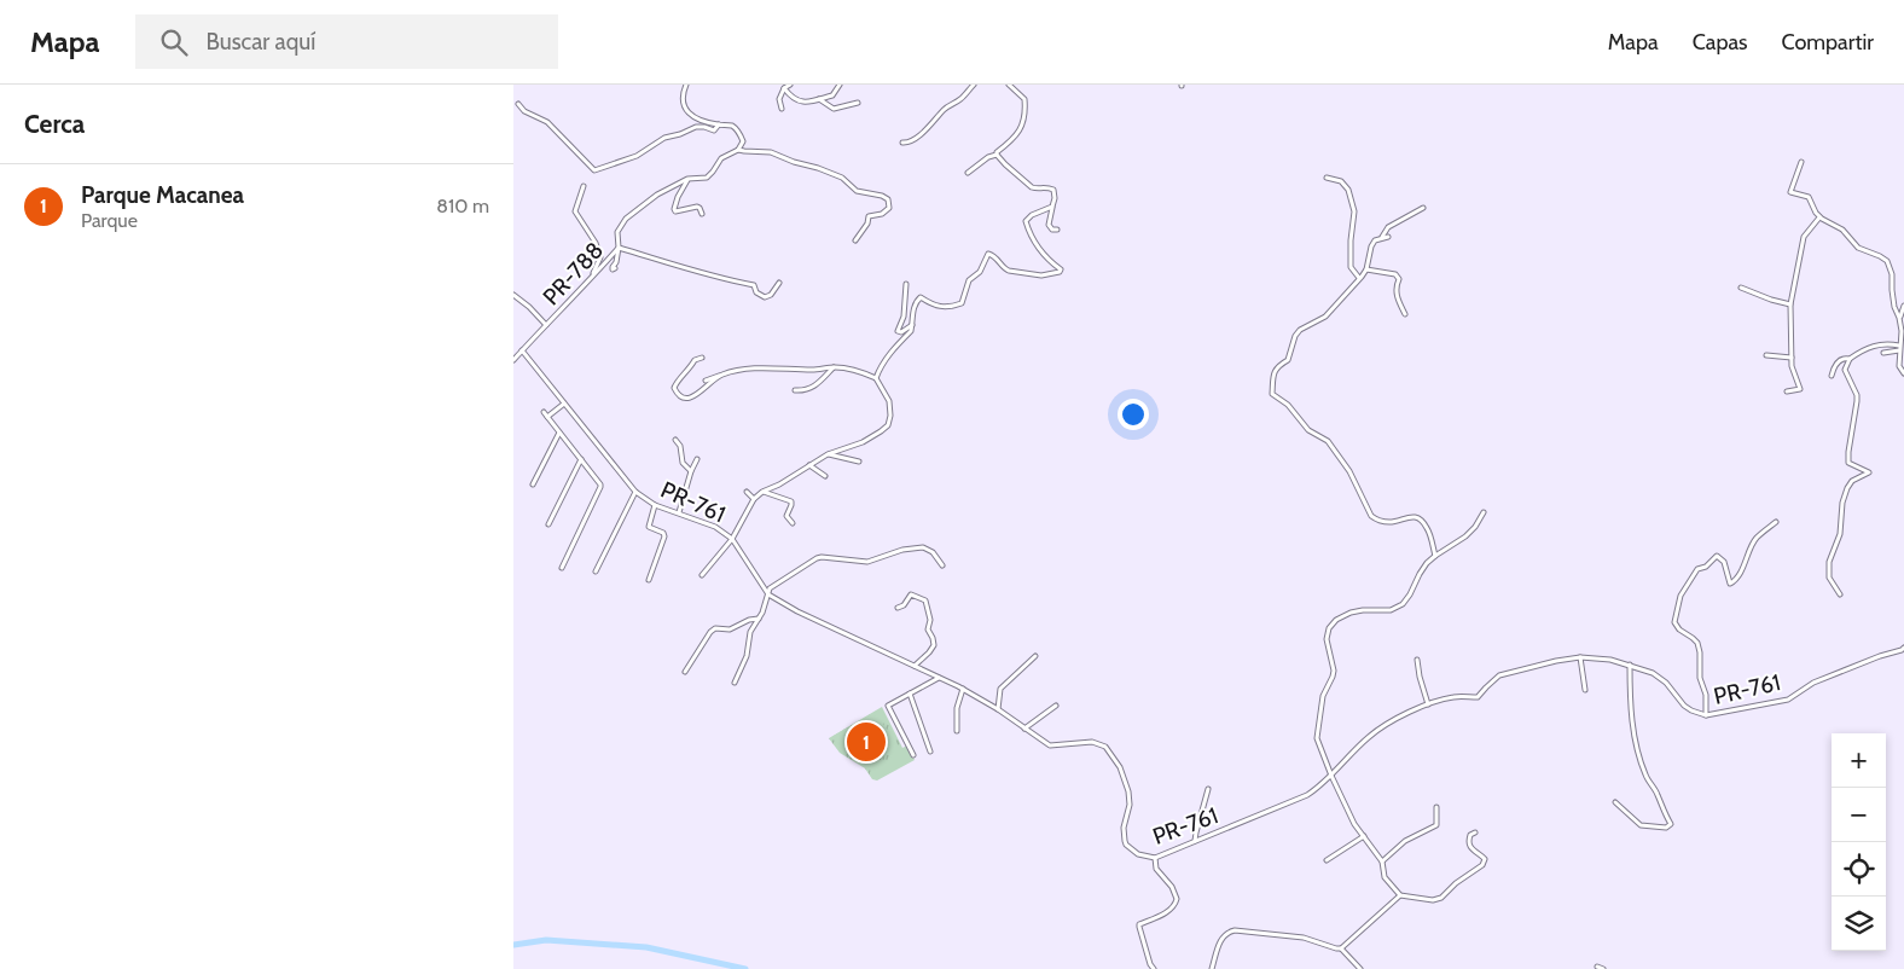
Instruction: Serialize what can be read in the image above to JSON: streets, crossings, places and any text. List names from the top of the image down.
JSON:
{
  "streets": {
    "street": ["PR-788", "PR-761"]
  },
  "crossings": [
    ["PR-788", "PR-761"]
  ],
  "page": {
    "header": "Mapa",
    "search": "Buscar aquí",
    "nav": ["Mapa", "Capas", "Compartir"],
    "heading": "Cerca",
    "list": [
      {
        "mark": "1",
        "name": "Parque Macanea",
        "note": "Parque",
        "value": "810 m"
      }
    ],
    "pins": "1",
    "map_buttons": ["+", "−"]
  }
}
